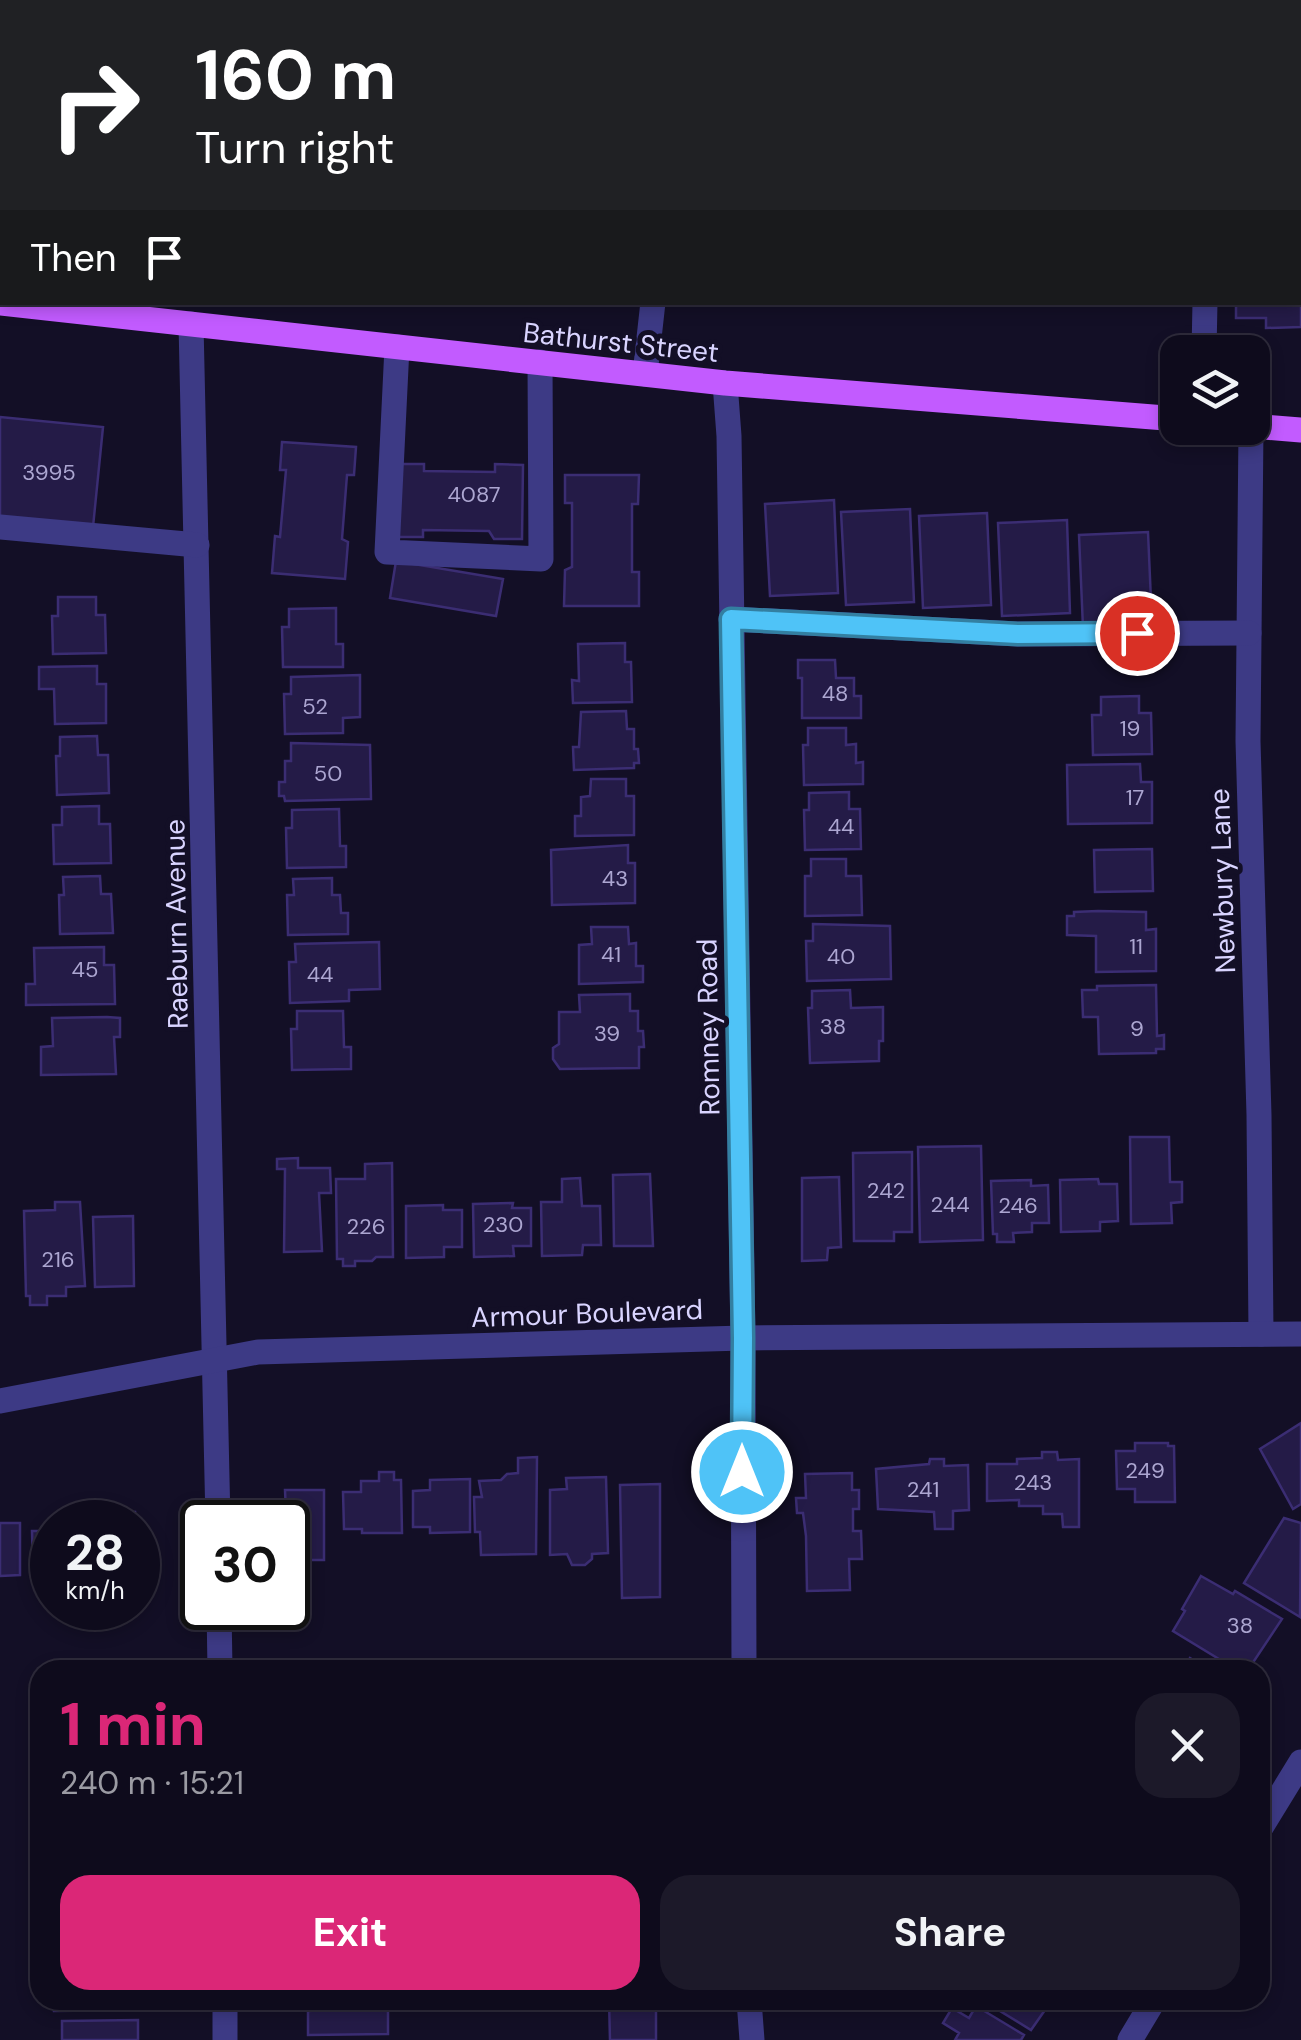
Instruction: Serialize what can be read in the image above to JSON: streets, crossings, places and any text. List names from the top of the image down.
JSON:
{
  "streets": {
    "main road": ["Bathurst Street"],
    "street": [
      "Newbury Lane",
      "Raeburn Avenue",
      "Romney Road",
      "Armour Boulevard"
    ]
  },
  "crossings": [
    ["Bathurst Street", "Raeburn Avenue"],
    ["Bathurst Street", "Romney Road"],
    ["Newbury Lane", "Armour Boulevard"],
    ["Raeburn Avenue", "Armour Boulevard"],
    ["Romney Road", "Armour Boulevard"]
  ],
  "house_numbers": [
    "3995",
    "4087",
    "48",
    "52",
    "19",
    "50",
    "17",
    "44",
    "43",
    "11",
    "41",
    "40",
    "45",
    "44",
    "38",
    "9",
    "39",
    "242",
    "244",
    "246",
    "230",
    "226",
    "216",
    "249",
    "243",
    "241",
    "38"
  ],
  "page": {
    "turn": ["160 m", "Turn right"],
    "then": "Then",
    "speed": "28 km/h",
    "limit": "30",
    "heading": ["1 min", "240 m · 15:21"],
    "buttons": ["Exit", "Share"]
  }
}
